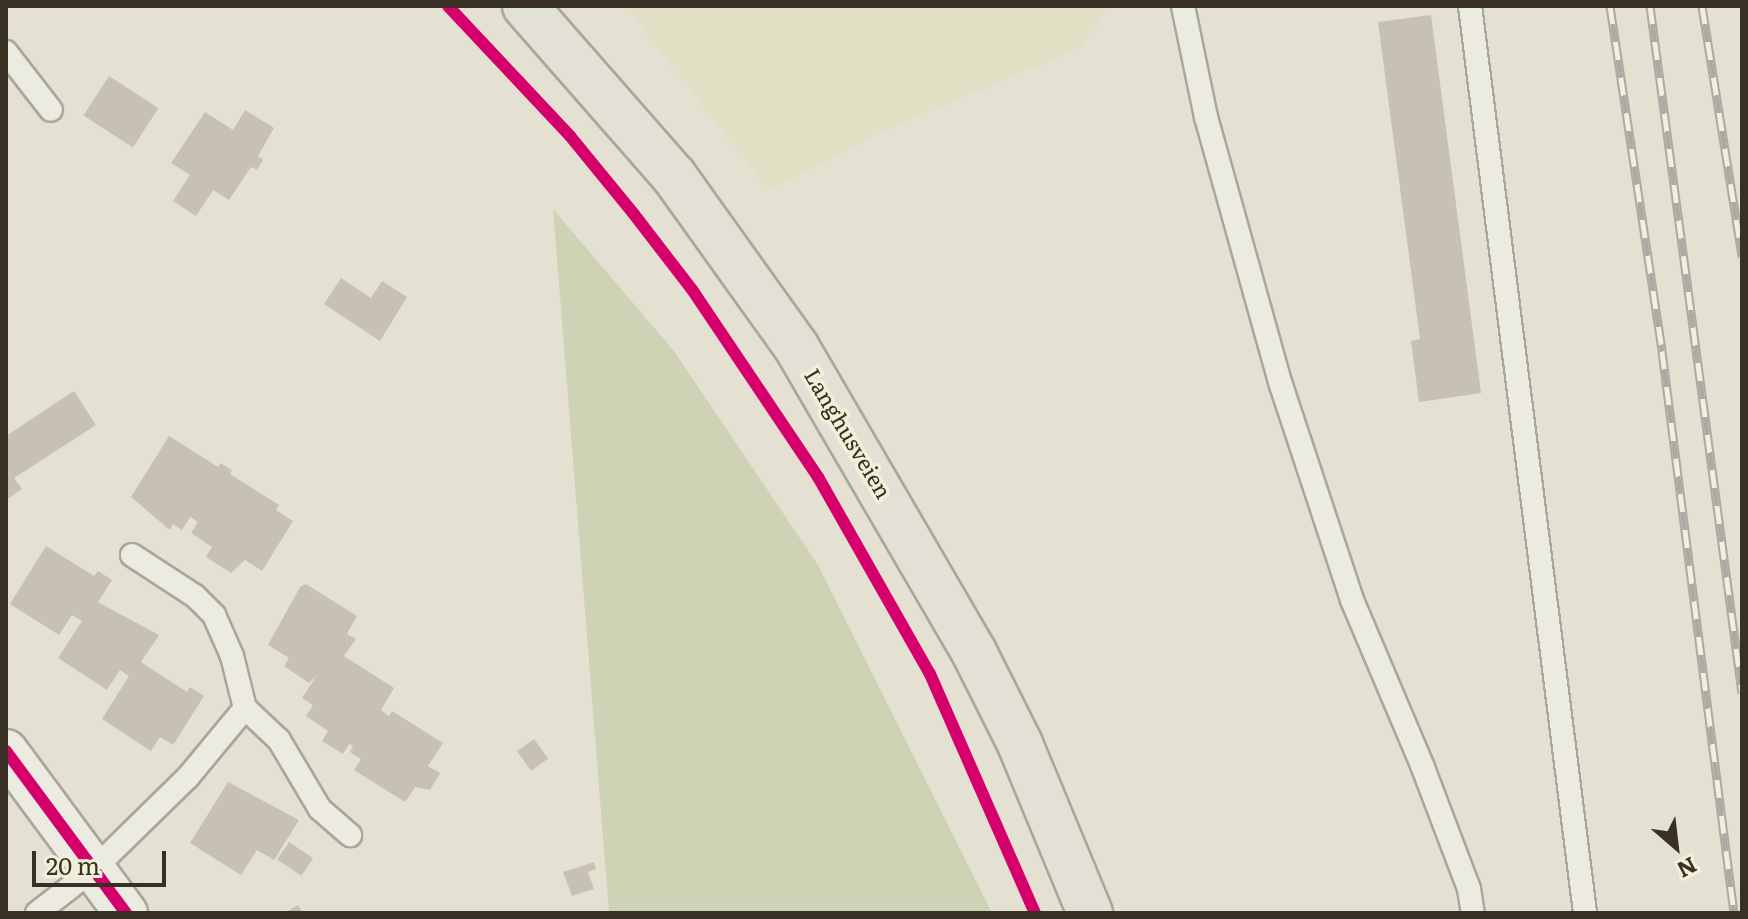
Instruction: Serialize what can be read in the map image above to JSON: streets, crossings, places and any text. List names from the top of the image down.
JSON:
{
  "streets": {
    "main road": ["Langhusveien"]
  },
  "scale_bar": "20 m",
  "north": "bottom right"
}
